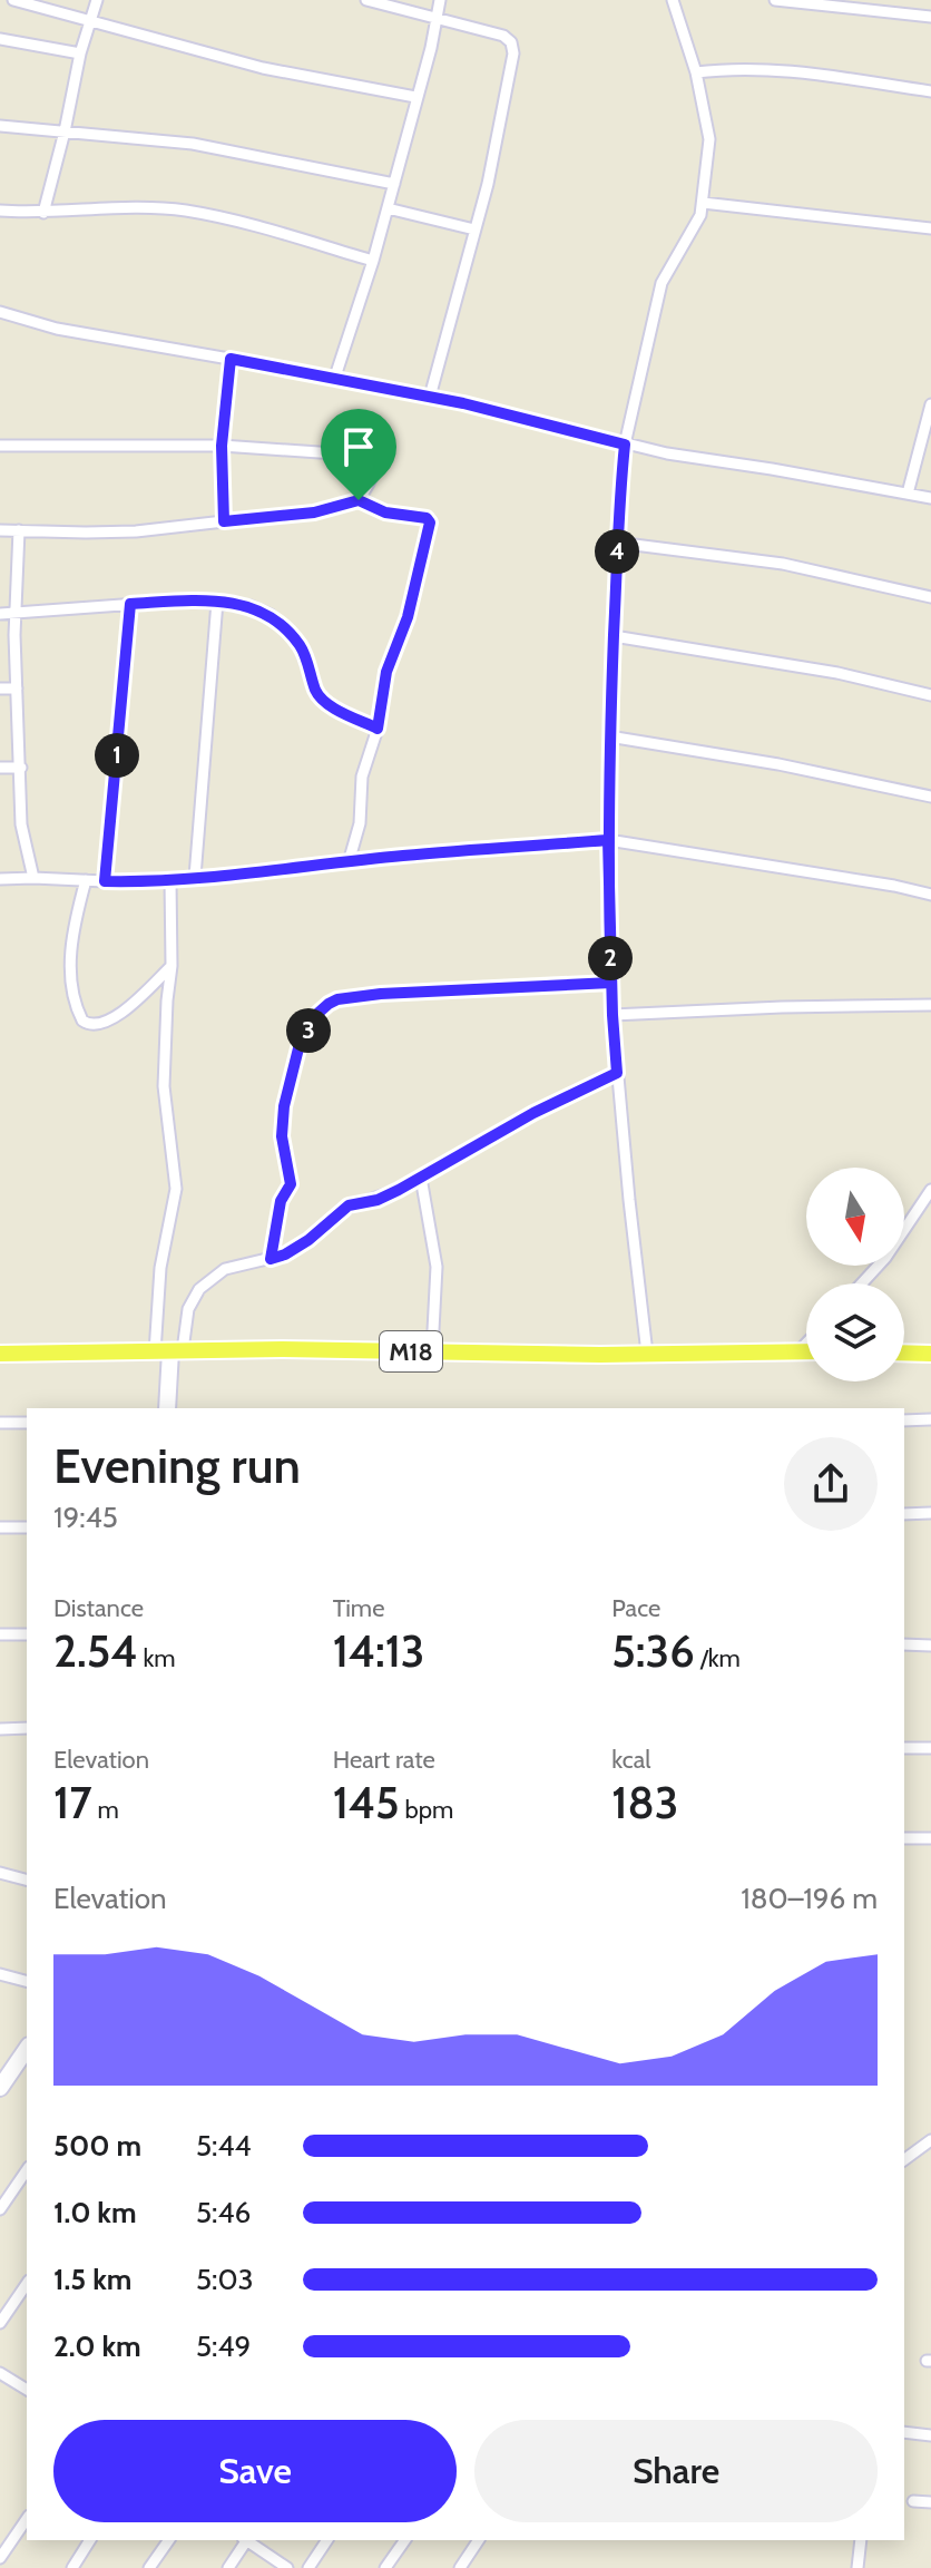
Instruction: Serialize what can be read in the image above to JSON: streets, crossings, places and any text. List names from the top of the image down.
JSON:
{
  "streets": {
    "main road": ["M18"]
  },
  "north": "bottom",
  "page": {
    "pins": [
      "4",
      "1",
      "2",
      "3"
    ],
    "heading": ["Evening run", "19:45"],
    "stats": [
      ["Distance", "2.54 km"],
      ["Time", "14:13"],
      ["Pace", "5:36 /km"],
      ["Elevation", "17 m"],
      ["Heart rate", "145 bpm"],
      ["kcal", "183"]
    ],
    "chart": ["Elevation", "180–196 m"],
    "list": [
      {
        "name": "500 m",
        "note": "5:44"
      },
      {
        "name": "1.0 km",
        "note": "5:46"
      },
      {
        "name": "1.5 km",
        "note": "5:03"
      },
      {
        "name": "2.0 km",
        "note": "5:49"
      }
    ],
    "buttons": ["Save", "Share"]
  }
}
